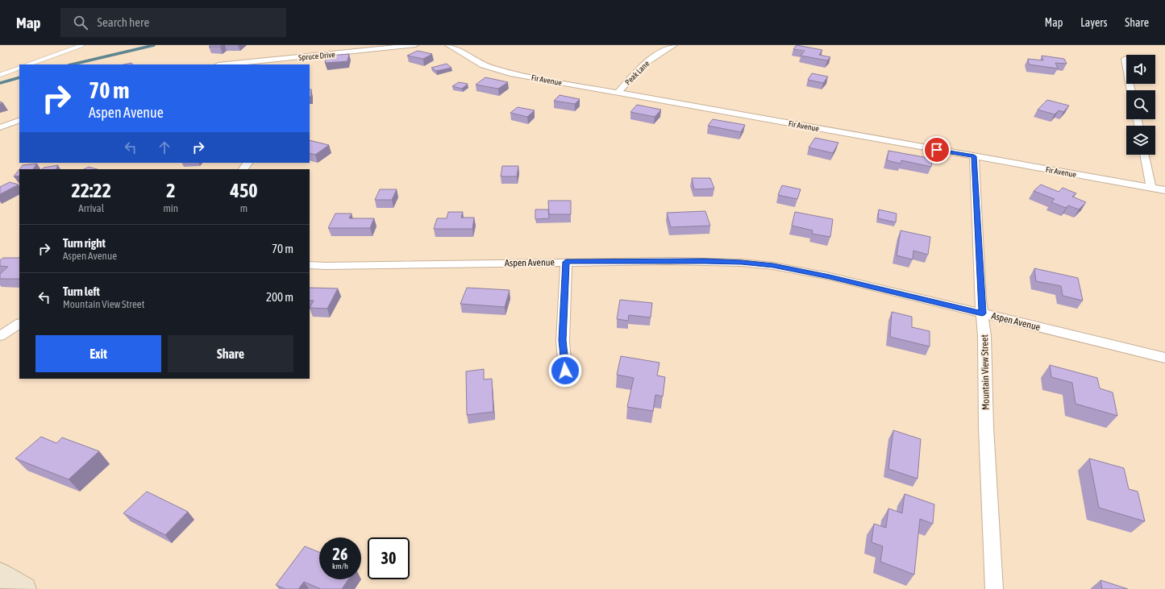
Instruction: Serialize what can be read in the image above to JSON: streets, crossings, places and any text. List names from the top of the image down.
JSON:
{
  "streets": {
    "street": [
      "Spruce Drive",
      "Peak Lane",
      "Fir Avenue",
      "Aspen Avenue",
      "Mountain View Street"
    ]
  },
  "crossings": [
    ["Peak Lane", "Fir Avenue"],
    ["Fir Avenue", "Mountain View Street"],
    ["Aspen Avenue", "Mountain View Street"]
  ],
  "page": {
    "header": "Map",
    "search": "Search here",
    "nav": ["Map", "Layers", "Share"],
    "turn": ["70 m", "Aspen Avenue"],
    "eta": [
      "22:22",
      "Arrival",
      "2",
      "min",
      "450",
      "m"
    ],
    "list": [
      {
        "name": "Turn right",
        "note": "Aspen Avenue",
        "value": "70 m"
      },
      {
        "name": "Turn left",
        "note": "Mountain View Street",
        "value": "200 m"
      }
    ],
    "buttons": ["Exit", "Share"],
    "speed": "26 km/h",
    "limit": "30"
  }
}
